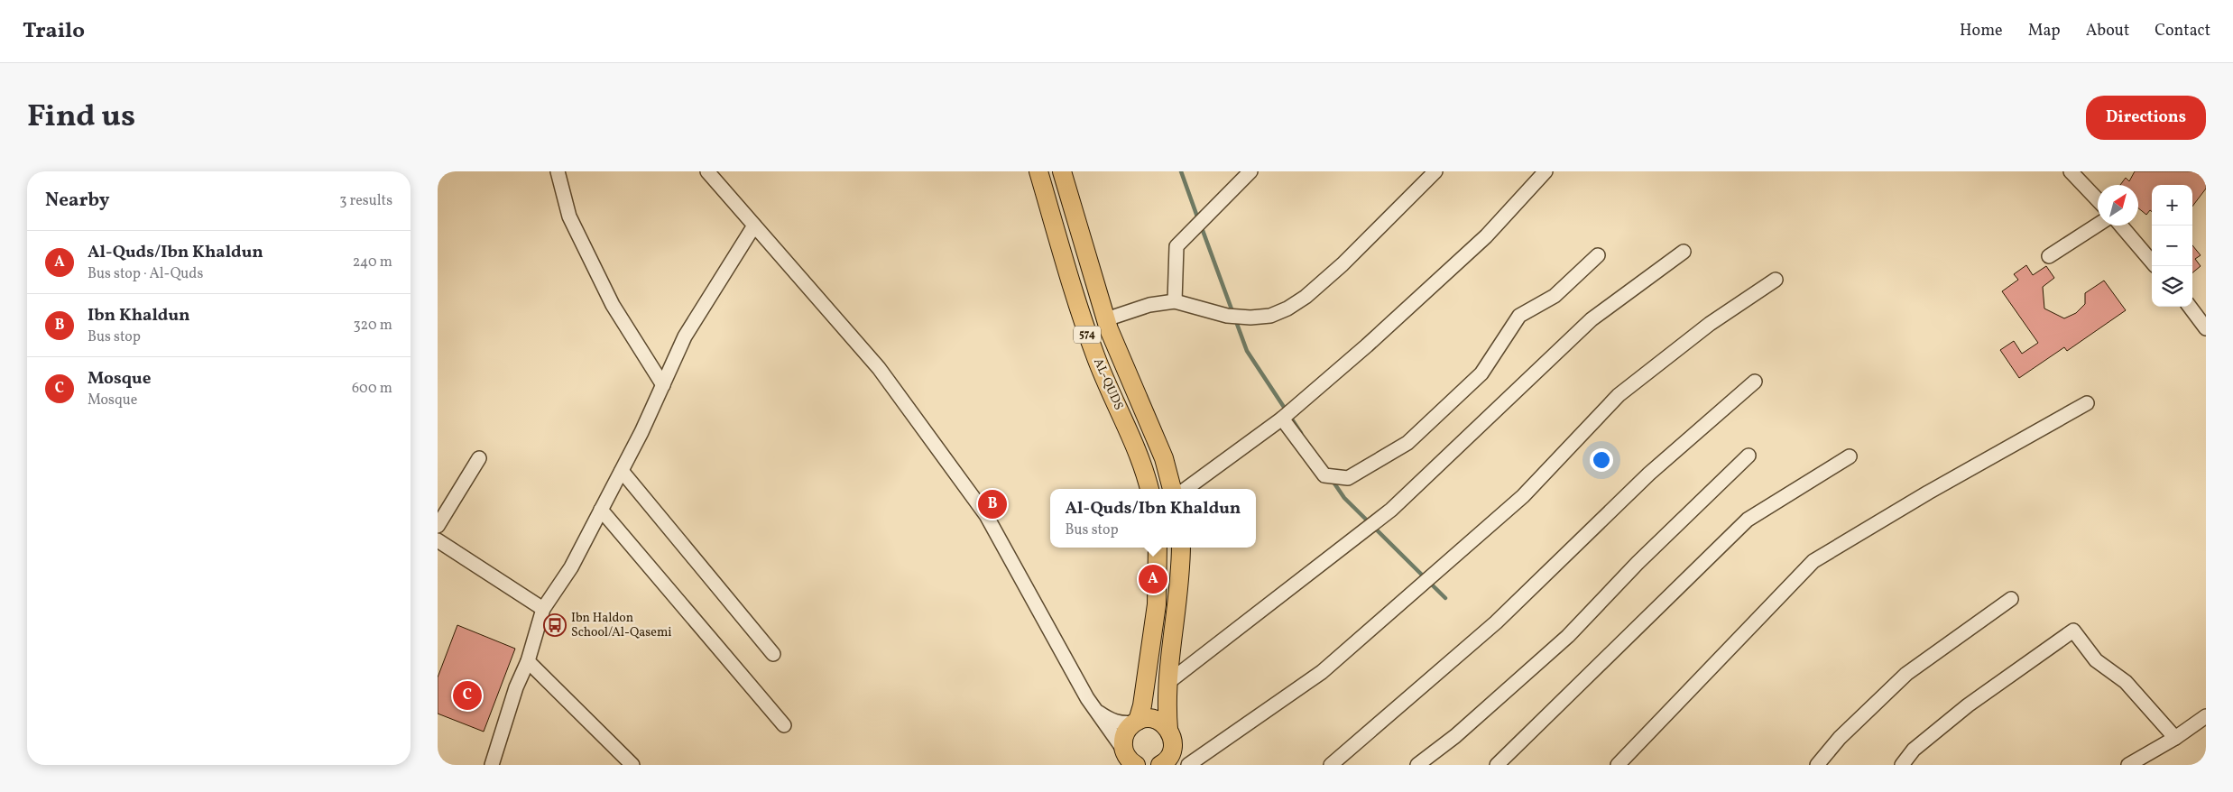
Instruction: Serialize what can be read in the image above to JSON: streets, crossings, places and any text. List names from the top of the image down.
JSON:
{
  "streets": {
    "main road": ["574", "AL-QUDS"]
  },
  "places": {
    "bus stop": ["Ibn Haldon School/Al-Qasemi"]
  },
  "north": "top right",
  "page": {
    "header": "Trailo",
    "nav": [
      "Home",
      "Map",
      "About",
      "Contact"
    ],
    "title": "Find us",
    "buttons": "Directions",
    "heading": ["Nearby", "3 results"],
    "map_buttons": ["+", "−"],
    "list": [
      {
        "mark": "A",
        "name": "Al-Quds/Ibn Khaldun",
        "note": "Bus stop · Al-Quds",
        "value": "240 m"
      },
      {
        "mark": "B",
        "name": "Ibn Khaldun",
        "note": "Bus stop",
        "value": "320 m"
      },
      {
        "mark": "C",
        "name": "Mosque",
        "note": "Mosque",
        "value": "600 m"
      }
    ],
    "pins": ["B", "A", "C"],
    "popup": ["Al-Quds/Ibn Khaldun", "Bus stop"]
  }
}
